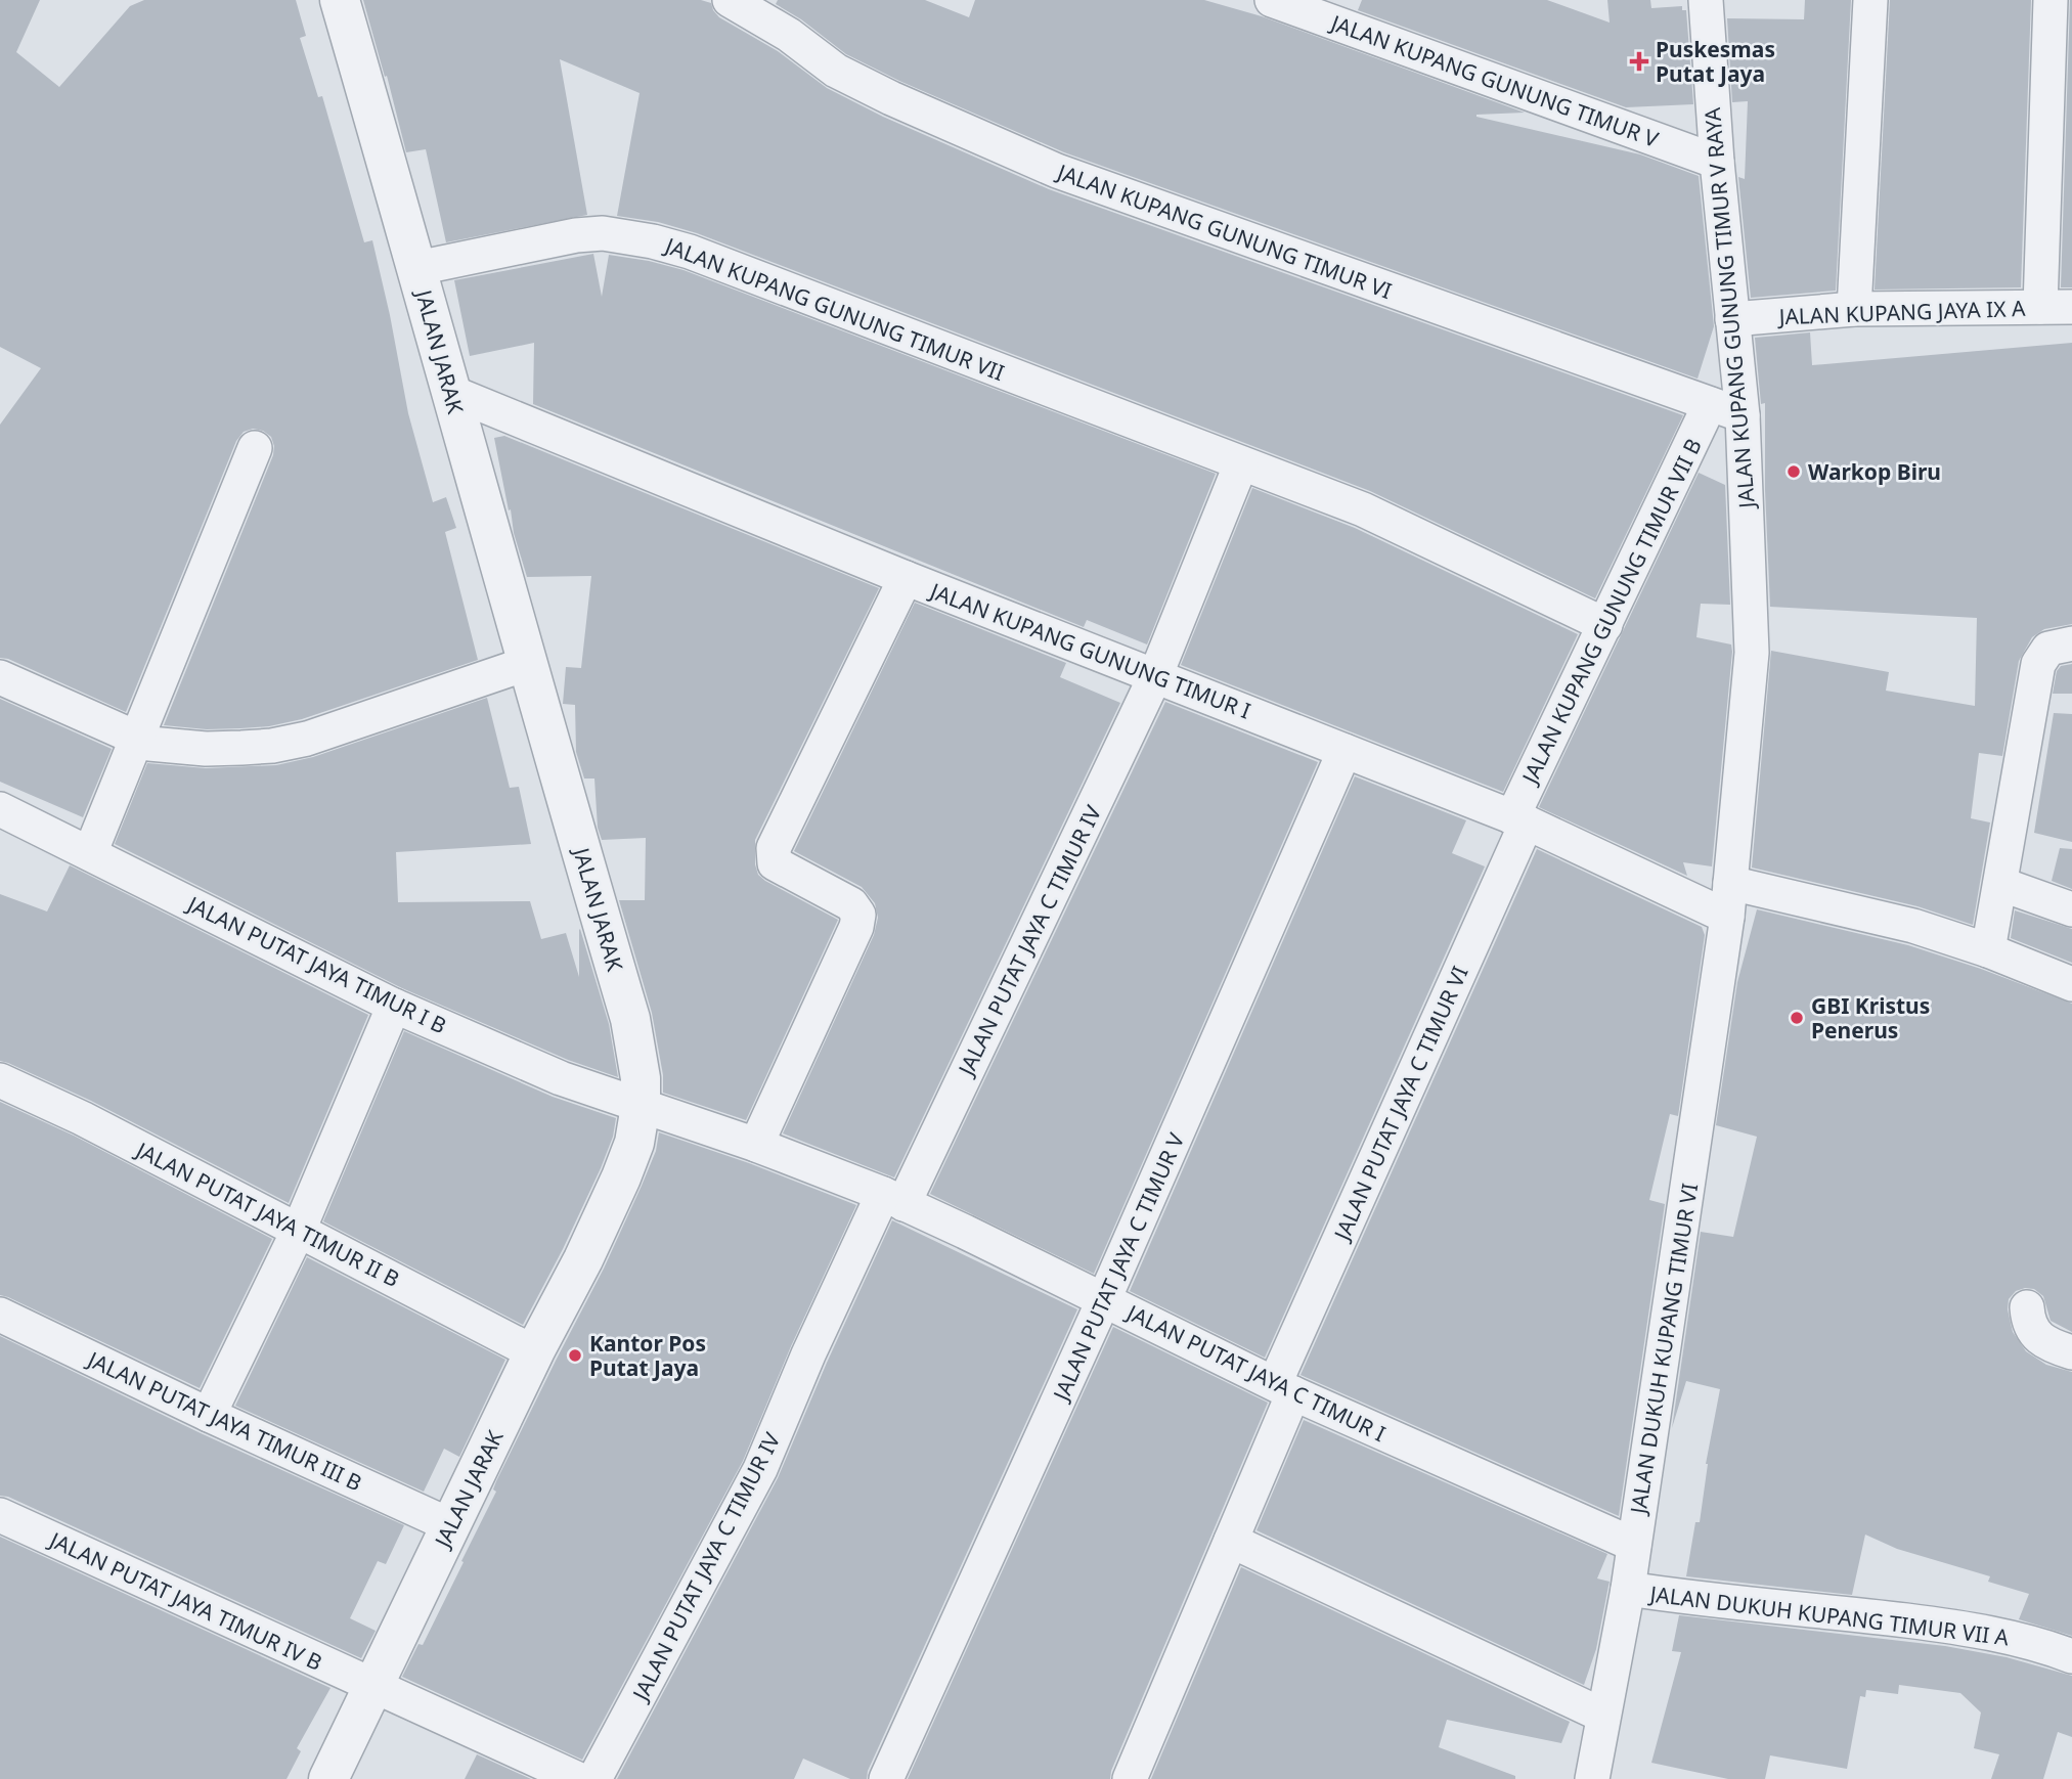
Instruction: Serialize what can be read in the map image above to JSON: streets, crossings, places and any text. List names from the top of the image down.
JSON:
{
  "streets": {
    "street": [
      "JALAN KUPANG GUNUNG TIMUR V",
      "JALAN KUPANG GUNUNG TIMUR VI",
      "JALAN KUPANG GUNUNG TIMUR V RAYA",
      "JALAN KUPANG GUNUNG TIMUR VII",
      "JALAN KUPANG JAYA IX A",
      "JALAN JARAK",
      "JALAN KUPANG GUNUNG TIMUR VII B",
      "JALAN KUPANG GUNUNG TIMUR I",
      "JALAN PUTAT JAYA C TIMUR IV",
      "JALAN PUTAT JAYA TIMUR I B",
      "JALAN PUTAT JAYA C TIMUR VI",
      "JALAN PUTAT JAYA TIMUR II B",
      "JALAN PUTAT JAYA C TIMUR V",
      "JALAN DUKUH KUPANG TIMUR VI",
      "JALAN PUTAT JAYA C TIMUR I",
      "JALAN PUTAT JAYA TIMUR III B",
      "JALAN PUTAT JAYA TIMUR IV B",
      "JALAN DUKUH KUPANG TIMUR VII A"
    ]
  },
  "crossings": [
    ["JALAN KUPANG GUNUNG TIMUR V", "JALAN KUPANG GUNUNG TIMUR V RAYA"],
    ["JALAN KUPANG GUNUNG TIMUR VI", "JALAN KUPANG GUNUNG TIMUR V RAYA"],
    ["JALAN KUPANG GUNUNG TIMUR VI", "JALAN KUPANG GUNUNG TIMUR VII B"],
    ["JALAN KUPANG GUNUNG TIMUR V RAYA", "JALAN KUPANG JAYA IX A"],
    ["JALAN KUPANG GUNUNG TIMUR V RAYA", "JALAN KUPANG GUNUNG TIMUR I"],
    ["JALAN KUPANG GUNUNG TIMUR V RAYA", "JALAN DUKUH KUPANG TIMUR VI"],
    ["JALAN KUPANG GUNUNG TIMUR VII", "JALAN JARAK"],
    ["JALAN KUPANG GUNUNG TIMUR VII", "JALAN KUPANG GUNUNG TIMUR VII B"],
    ["JALAN JARAK", "JALAN KUPANG GUNUNG TIMUR I"],
    ["JALAN JARAK", "JALAN PUTAT JAYA TIMUR I B"],
    ["JALAN JARAK", "JALAN PUTAT JAYA TIMUR II B"],
    ["JALAN JARAK", "JALAN PUTAT JAYA C TIMUR I"],
    ["JALAN JARAK", "JALAN PUTAT JAYA TIMUR III B"],
    ["JALAN JARAK", "JALAN PUTAT JAYA TIMUR IV B"],
    ["JALAN KUPANG GUNUNG TIMUR VII B", "JALAN KUPANG GUNUNG TIMUR I"],
    ["JALAN KUPANG GUNUNG TIMUR VII B", "JALAN PUTAT JAYA C TIMUR VI"],
    ["JALAN KUPANG GUNUNG TIMUR I", "JALAN PUTAT JAYA C TIMUR IV"],
    ["JALAN KUPANG GUNUNG TIMUR I", "JALAN PUTAT JAYA C TIMUR VI"],
    ["JALAN KUPANG GUNUNG TIMUR I", "JALAN PUTAT JAYA C TIMUR V"],
    ["JALAN KUPANG GUNUNG TIMUR I", "JALAN DUKUH KUPANG TIMUR VI"],
    ["JALAN PUTAT JAYA C TIMUR IV", "JALAN PUTAT JAYA C TIMUR I"],
    ["JALAN PUTAT JAYA TIMUR I B", "JALAN PUTAT JAYA C TIMUR I"],
    ["JALAN PUTAT JAYA C TIMUR VI", "JALAN PUTAT JAYA C TIMUR I"],
    ["JALAN PUTAT JAYA C TIMUR V", "JALAN PUTAT JAYA C TIMUR I"],
    ["JALAN DUKUH KUPANG TIMUR VI", "JALAN PUTAT JAYA C TIMUR I"],
    ["JALAN DUKUH KUPANG TIMUR VI", "JALAN DUKUH KUPANG TIMUR VII A"]
  ],
  "places": {
    "health": ["Puskesmas Putat Jaya"],
    "other": ["Warkop Biru", "GBI Kristus Penerus", "Kantor Pos Putat Jaya"]
  }
}
